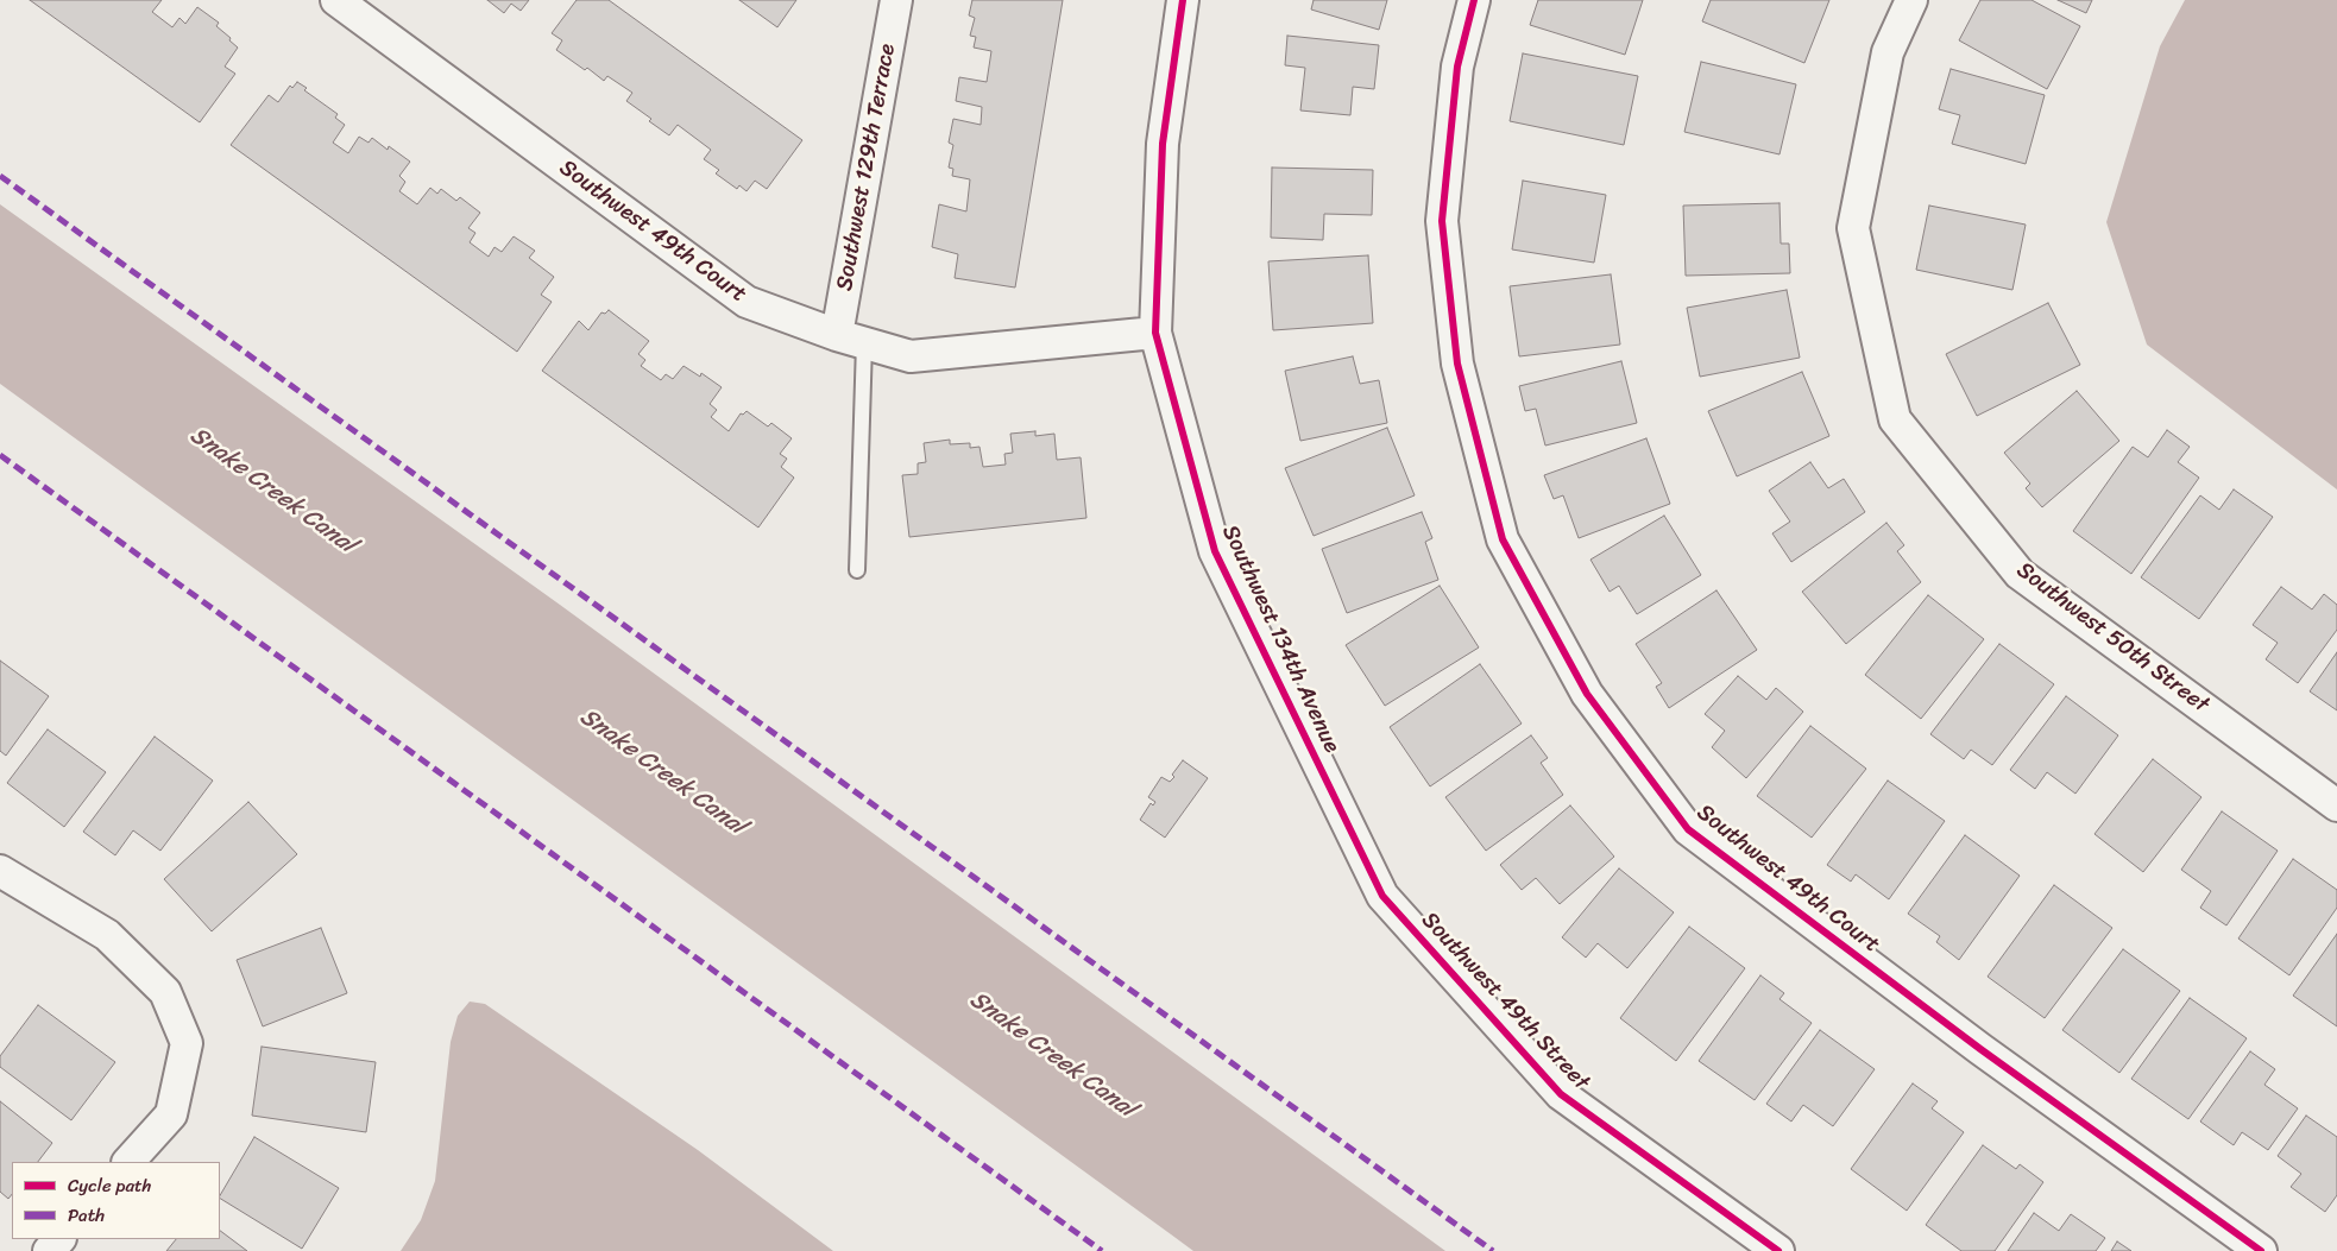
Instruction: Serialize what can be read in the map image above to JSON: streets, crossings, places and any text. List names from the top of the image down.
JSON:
{
  "streets": {
    "street": [
      "Southwest 129th Terrace",
      "Southwest 49th Court",
      "Southwest 50th Street",
      "Southwest 134th Avenue",
      "Southwest 49th Street"
    ]
  },
  "crossings": [
    ["Southwest 129th Terrace", "Southwest 49th Court"],
    ["Southwest 49th Court", "Southwest 134th Avenue"],
    ["Southwest 134th Avenue", "Southwest 49th Street"]
  ],
  "water": ["Snake Creek Canal"],
  "legend": ["Cycle path", "Path"]
}
